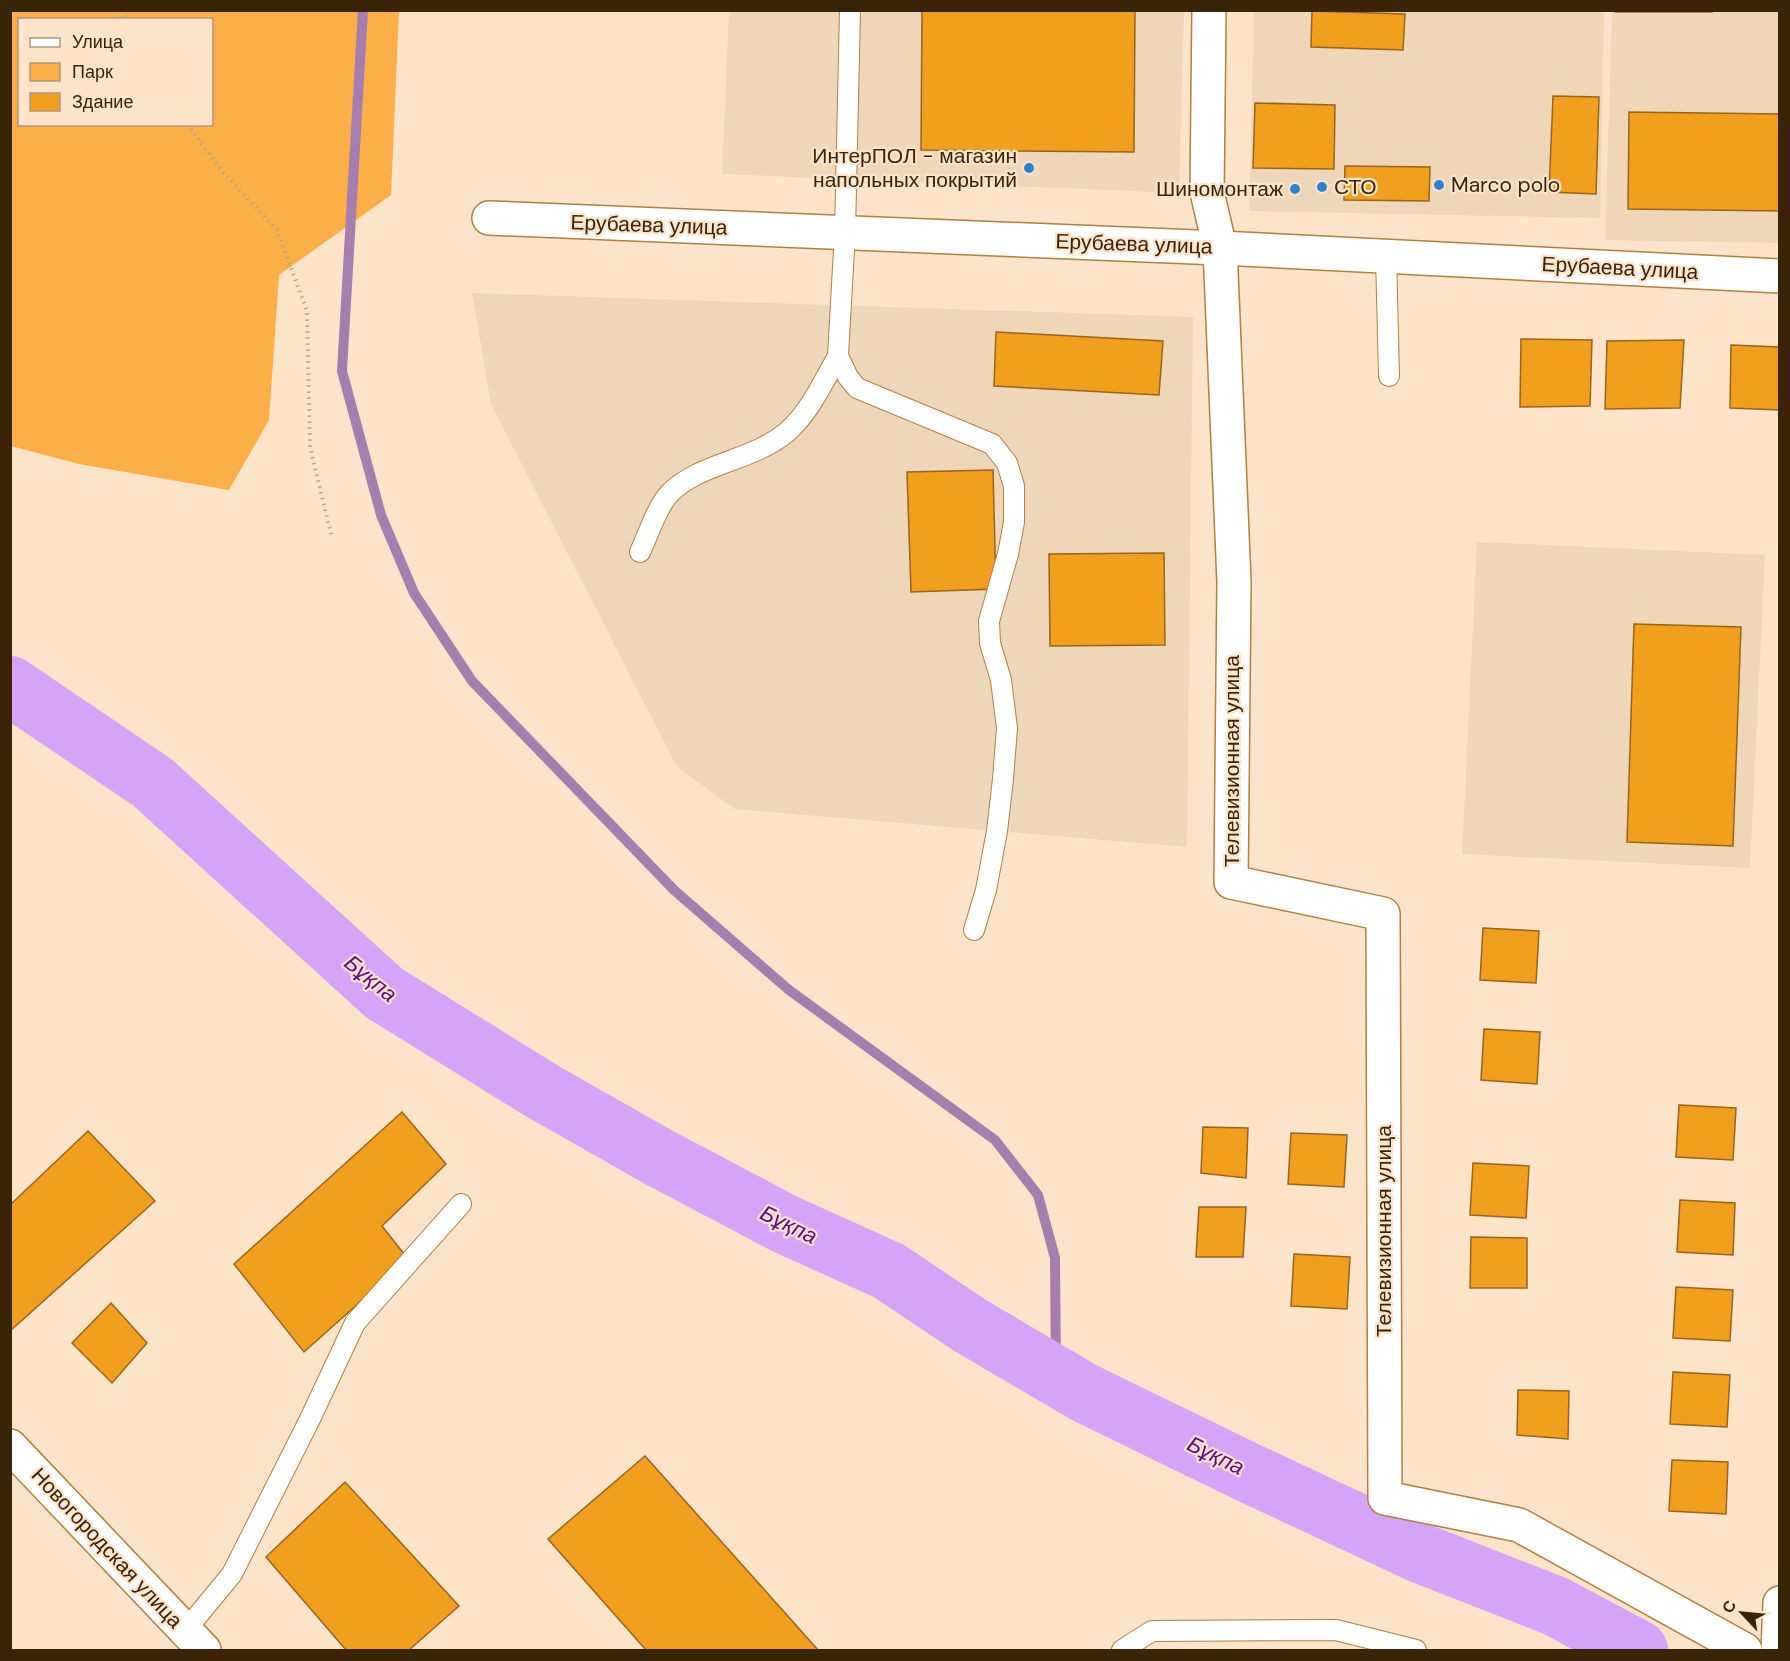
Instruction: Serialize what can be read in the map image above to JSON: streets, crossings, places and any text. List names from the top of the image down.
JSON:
{
  "streets": {
    "street": ["Ерубаева улица", "Телевизионная улица", "Новогородская улица"]
  },
  "crossings": [
    ["Ерубаева улица", "Телевизионная улица"]
  ],
  "water": ["Бұқпа"],
  "places": [
    "ИнтерПОЛ - магазин напольных покрытий",
    "Marco polo",
    "СТО",
    "Шиномонтаж"
  ],
  "legend": ["Улица", "Парк", "Здание"],
  "north": "top left"
}
